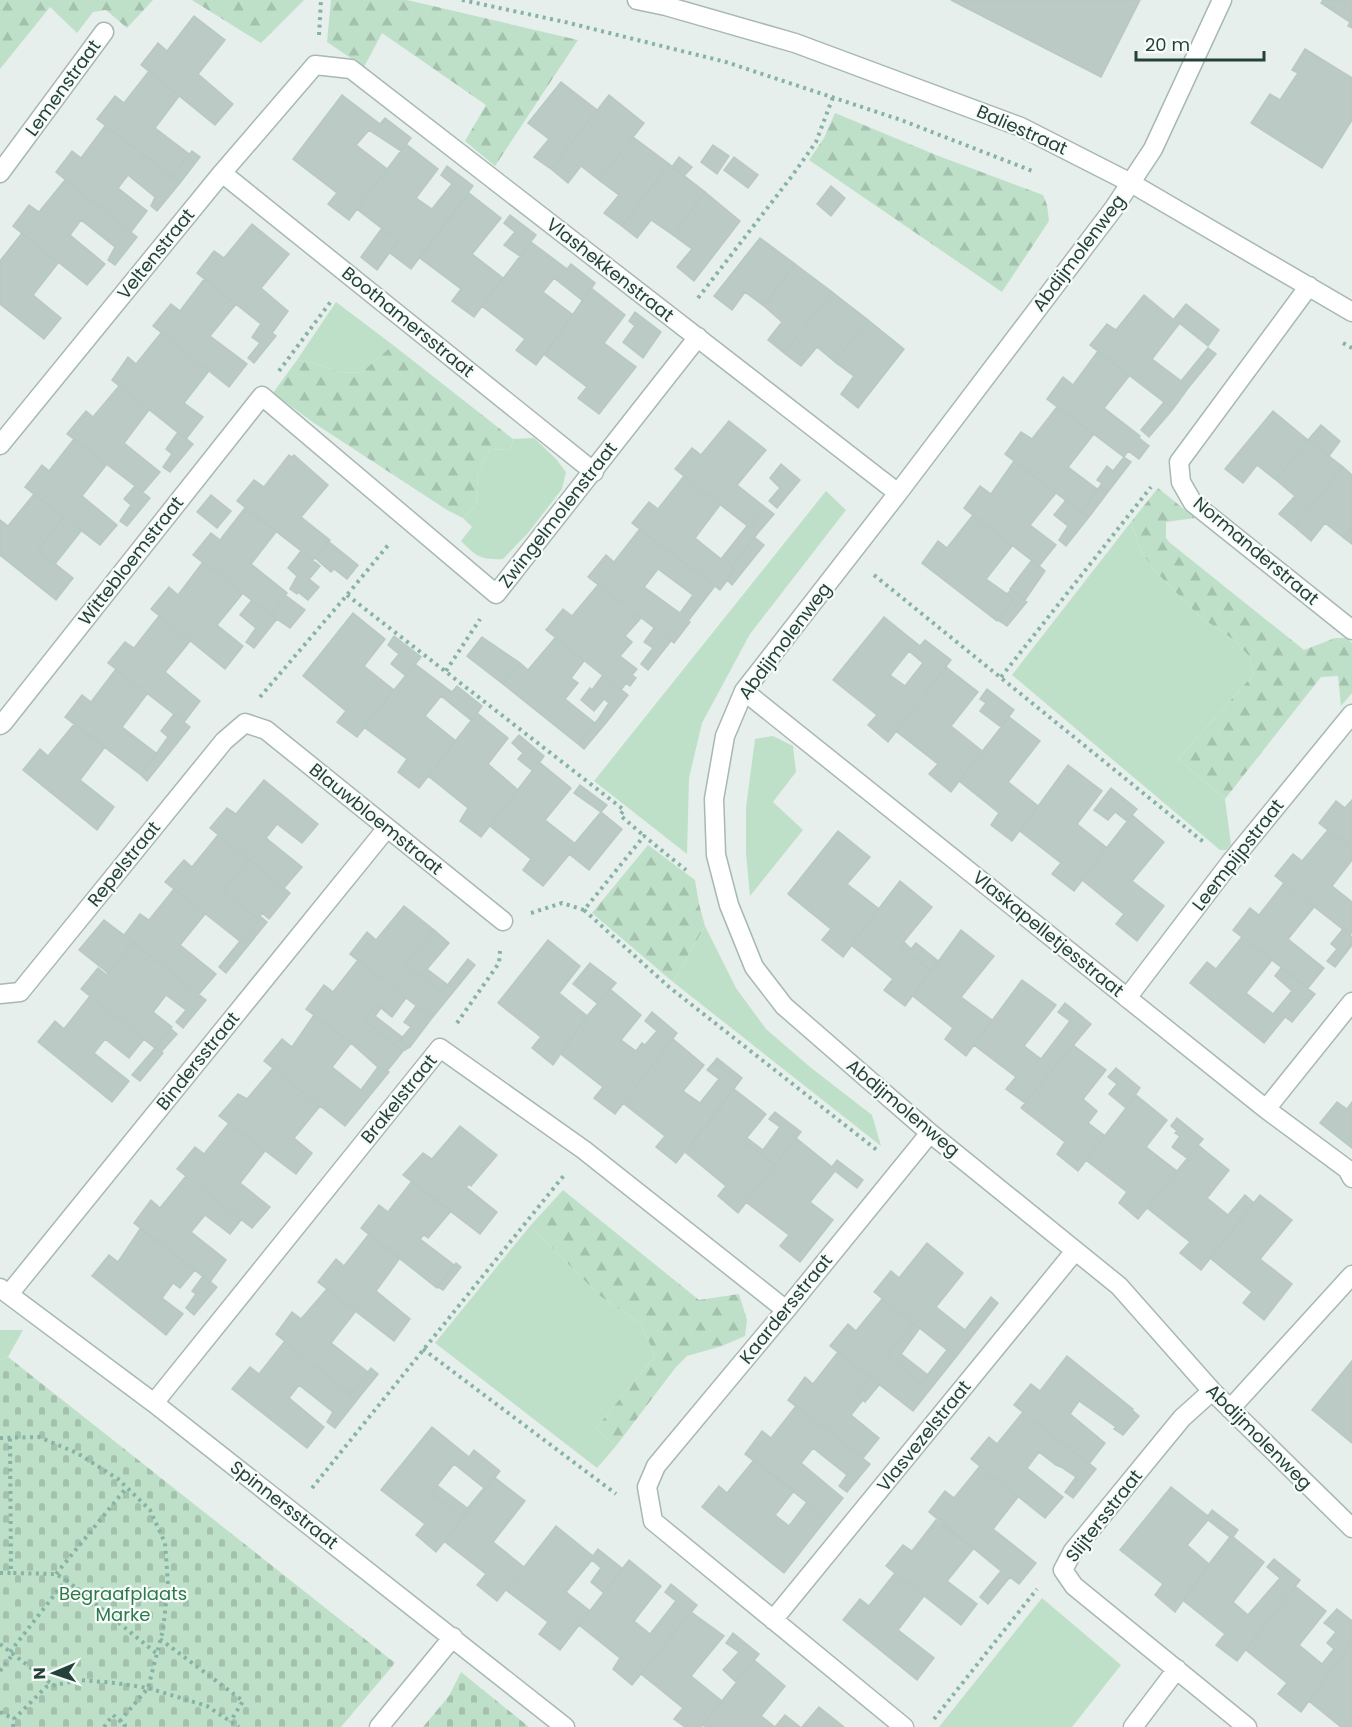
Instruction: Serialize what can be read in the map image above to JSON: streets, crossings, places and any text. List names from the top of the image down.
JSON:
{
  "streets": {
    "street": [
      "Lemenstraat",
      "Baliestraat",
      "Abdijmolenweg",
      "Veltenstraat",
      "Vlashekkenstraat",
      "Boothamersstraat",
      "Zwingelmolenstraat",
      "Normanderstraat",
      "Wittebloemstraat",
      "Blauwbloemstraat",
      "Leempijpstraat",
      "Repelstraat",
      "Vlaskapelletjesstraat",
      "Bindersstraat",
      "Brakelstraat",
      "Kaardersstraat",
      "Vlasvezelstraat",
      "Spinnersstraat",
      "Slijtersstraat"
    ]
  },
  "crossings": [
    ["Baliestraat", "Abdijmolenweg"],
    ["Abdijmolenweg", "Vlashekkenstraat"],
    ["Abdijmolenweg", "Vlaskapelletjesstraat"],
    ["Abdijmolenweg", "Kaardersstraat"],
    ["Abdijmolenweg", "Vlasvezelstraat"],
    ["Abdijmolenweg", "Slijtersstraat"],
    ["Veltenstraat", "Vlashekkenstraat"],
    ["Veltenstraat", "Boothamersstraat"],
    ["Vlashekkenstraat", "Zwingelmolenstraat"],
    ["Boothamersstraat", "Zwingelmolenstraat"],
    ["Zwingelmolenstraat", "Wittebloemstraat"],
    ["Blauwbloemstraat", "Repelstraat"],
    ["Blauwbloemstraat", "Bindersstraat"],
    ["Leempijpstraat", "Vlaskapelletjesstraat"],
    ["Bindersstraat", "Spinnersstraat"],
    ["Brakelstraat", "Kaardersstraat"],
    ["Brakelstraat", "Spinnersstraat"]
  ],
  "parks": ["Begraafplaats Marke"],
  "scale_bar": "20 m",
  "north": "left"
}
